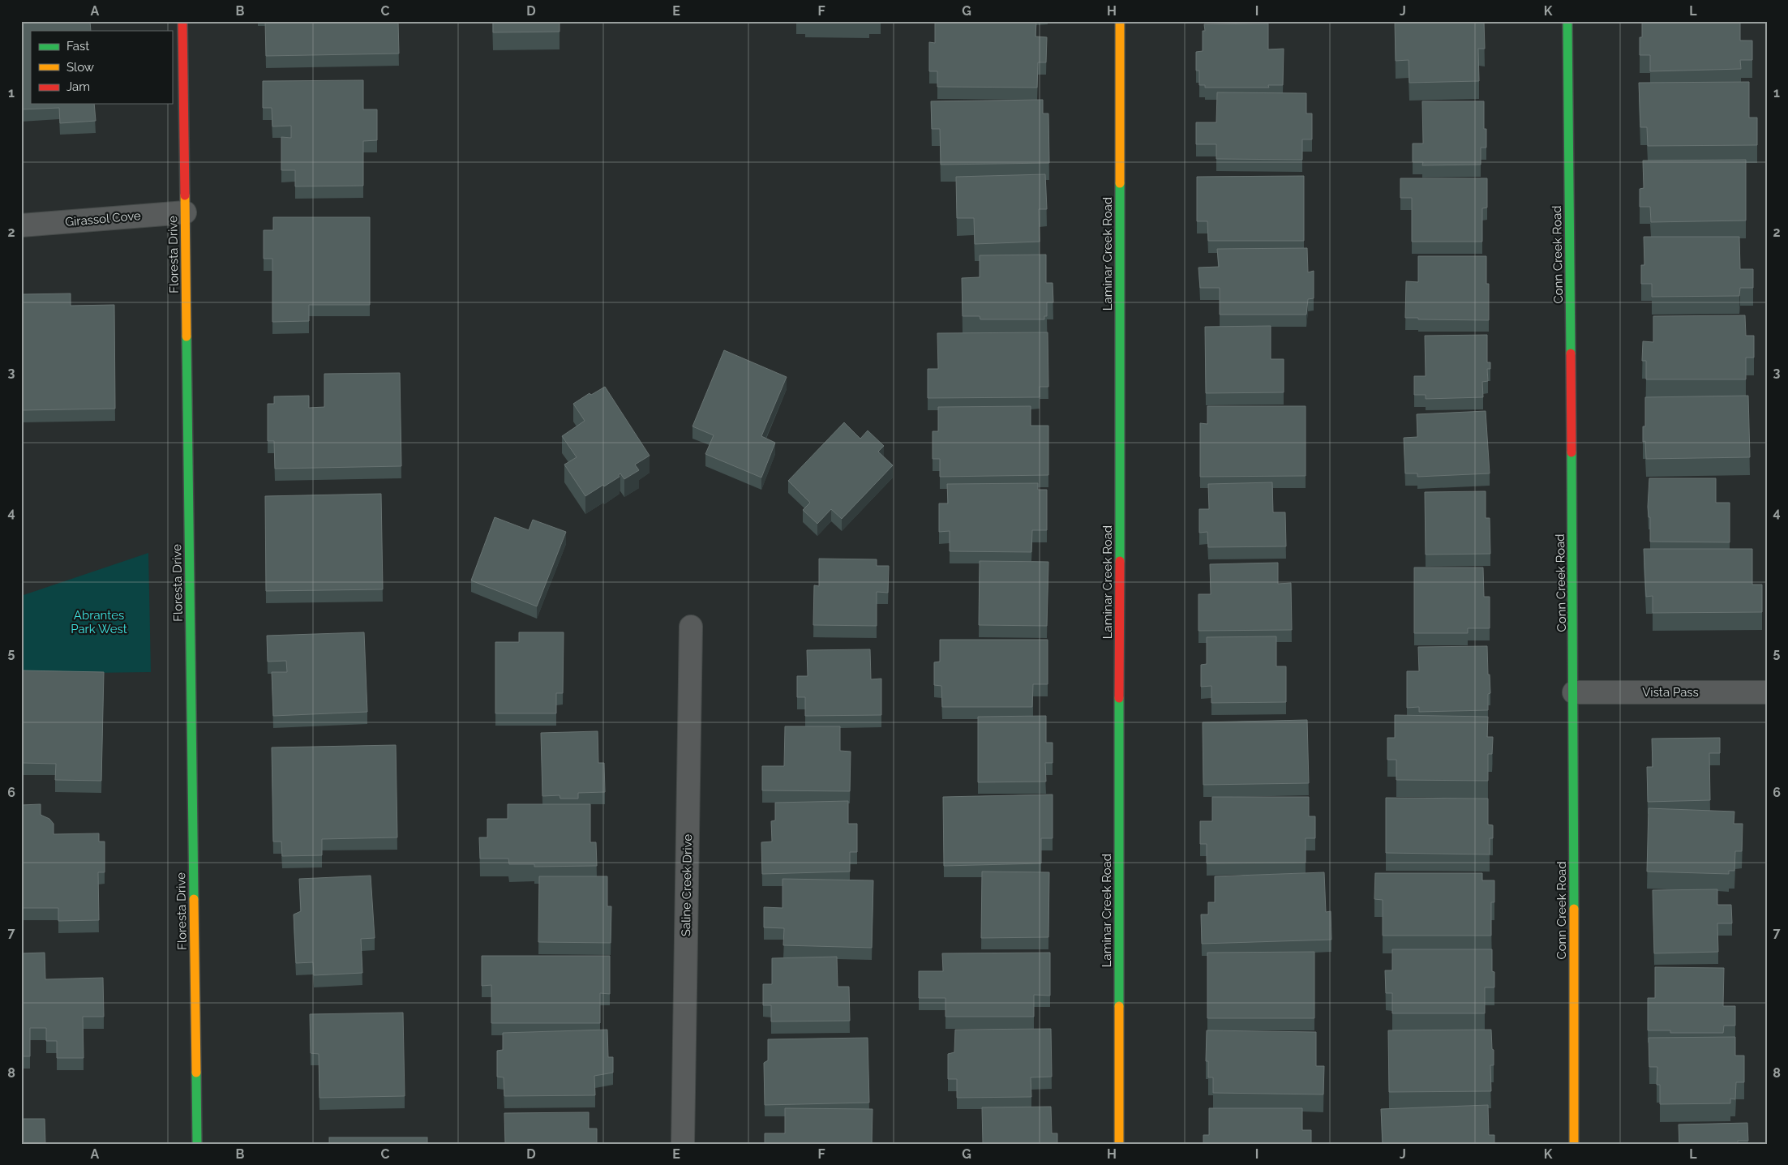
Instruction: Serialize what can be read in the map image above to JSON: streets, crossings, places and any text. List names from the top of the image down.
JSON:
{
  "streets": {
    "street": [
      "Girassol Cove",
      "Laminar Creek Road",
      "Floresta Drive",
      "Conn Creek Road",
      "Vista Pass",
      "Saline Creek Drive"
    ]
  },
  "crossings": [
    ["Girassol Cove", "Floresta Drive"],
    ["Conn Creek Road", "Vista Pass"]
  ],
  "parks": ["Abrantes Park West"],
  "legend": ["Fast", "Slow", "Jam"],
  "grid": {
    "columns": [
      "A",
      "B",
      "C",
      "D",
      "E",
      "F",
      "G",
      "H",
      "I",
      "J",
      "K",
      "L"
    ],
    "rows": [
      "1",
      "2",
      "3",
      "4",
      "5",
      "6",
      "7",
      "8"
    ]
  }
}
